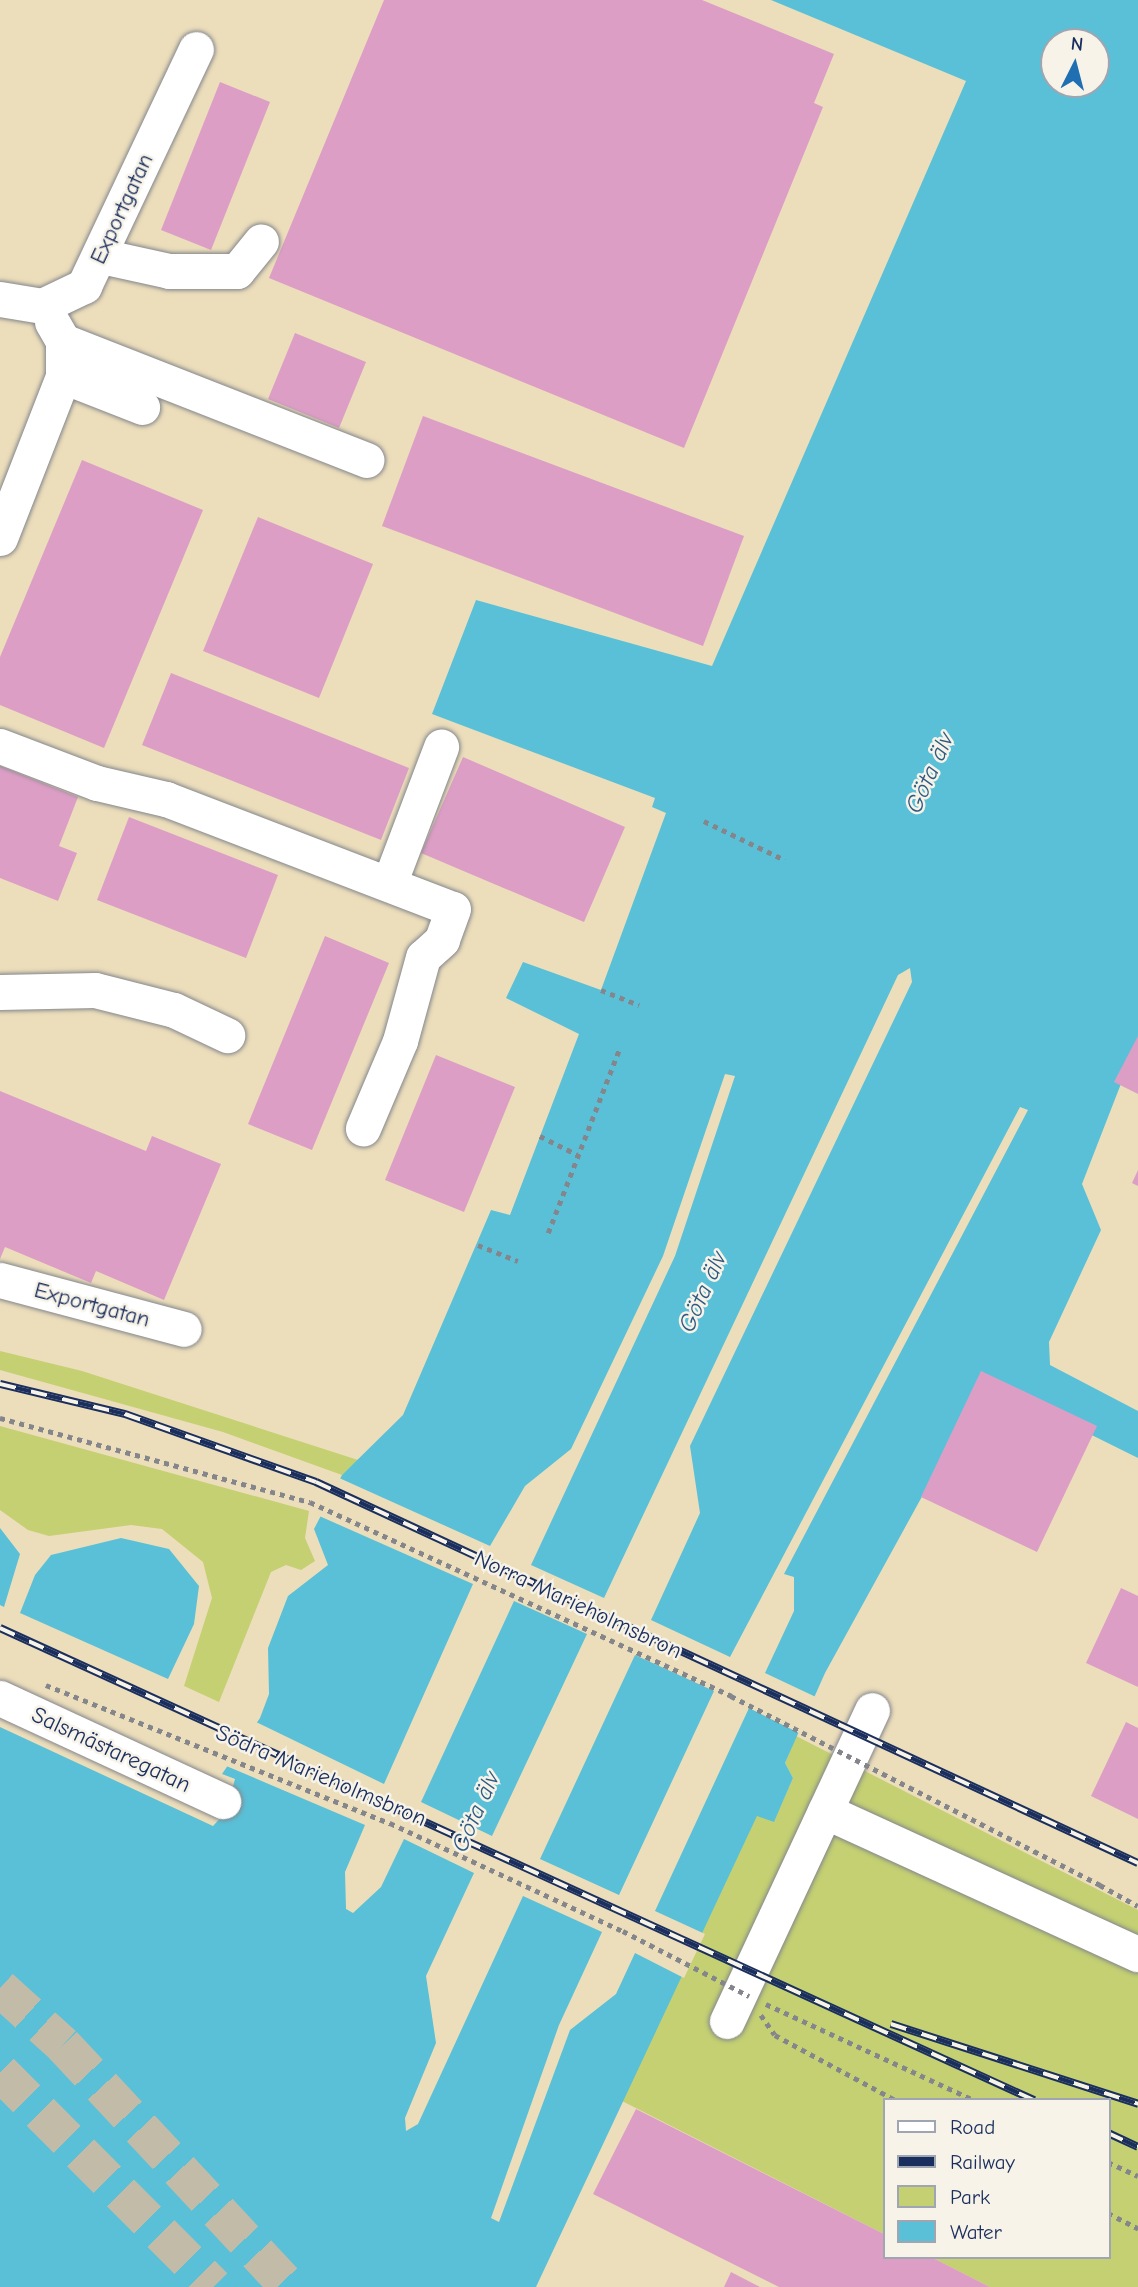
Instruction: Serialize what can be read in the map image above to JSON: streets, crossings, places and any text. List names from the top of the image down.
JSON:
{
  "streets": {
    "street": ["Exportgatan", "Salsmästaregatan"],
    "path": ["Norra Marieholmsbron", "Södra Marieholmsbron"]
  },
  "water": ["Göta älv"],
  "legend": [
    "Road",
    "Railway",
    "Park",
    "Water"
  ],
  "north": "top"
}
